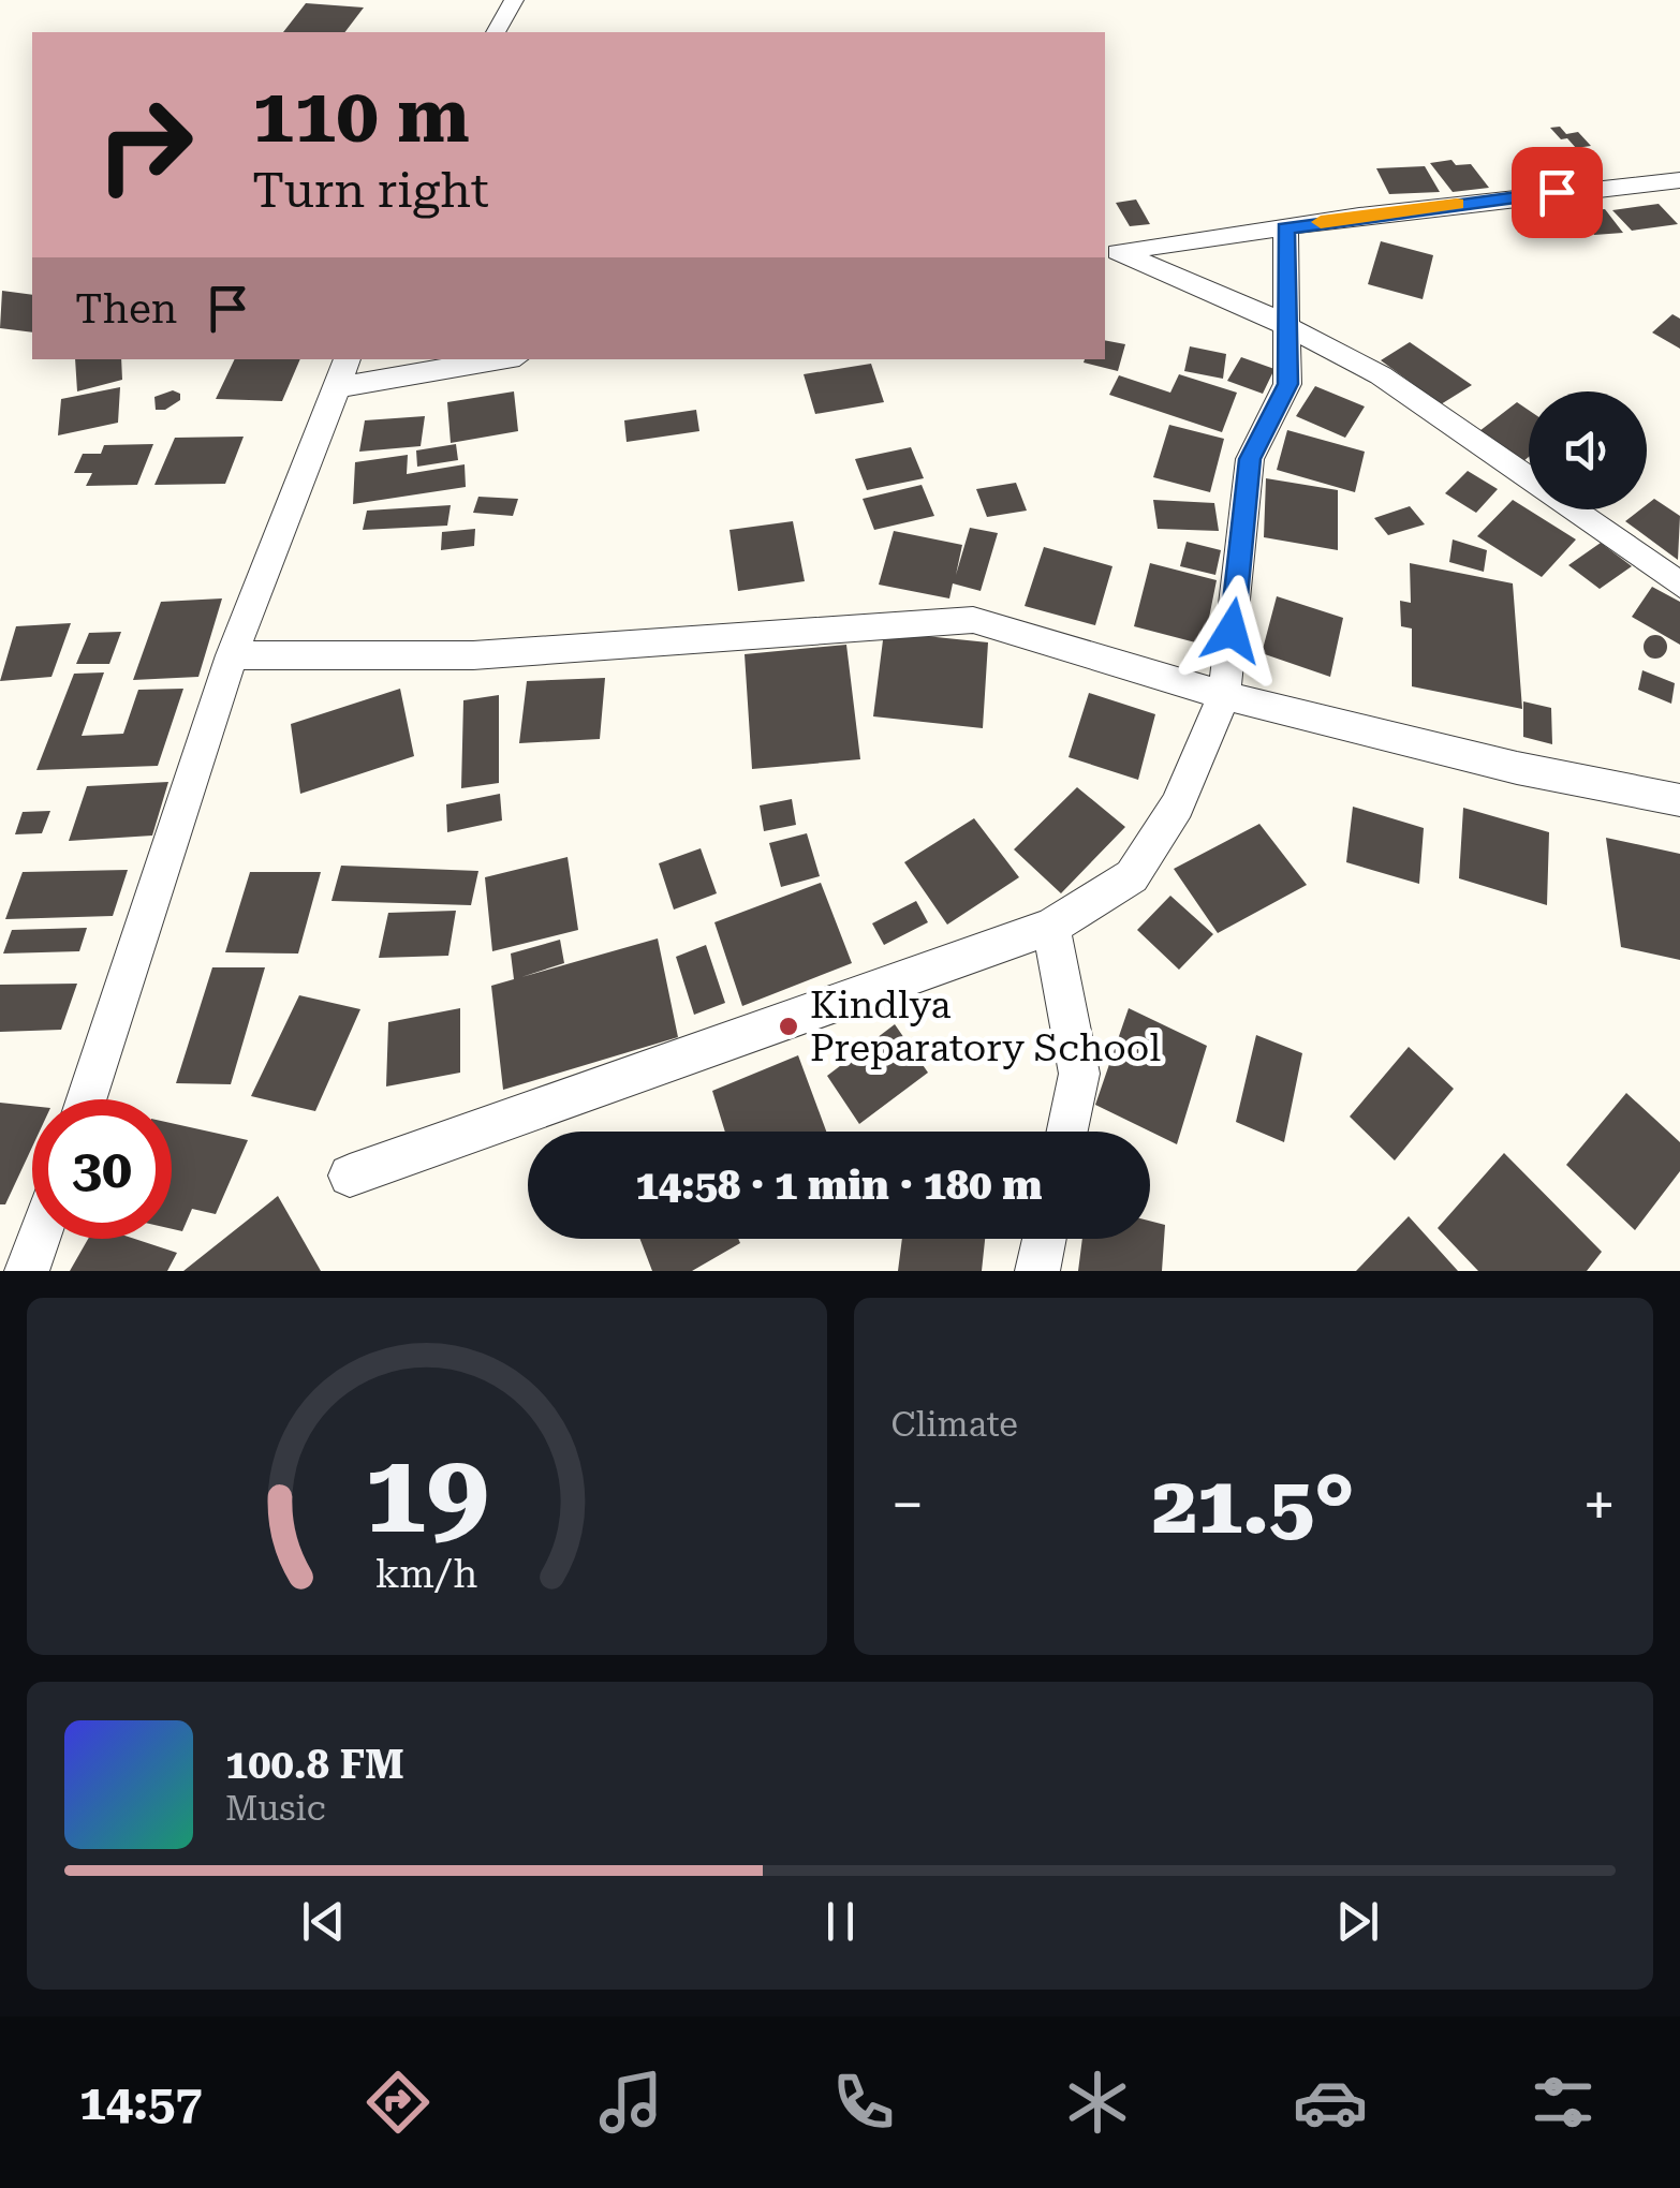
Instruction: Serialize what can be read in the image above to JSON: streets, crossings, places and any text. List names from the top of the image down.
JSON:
{
  "places": ["Kindlya Preparatory School"],
  "page": {
    "turn": ["110 m", "Turn right"],
    "then": "Then",
    "limit": "30",
    "trip": "14:58 · 1 min · 180 m",
    "tile": "Climate",
    "heat": ["−", "21.5°", "+"],
    "song": ["100.8 FM", "Music"],
    "tabs": "14:57",
    "gauge": ["19", "km/h"]
  }
}
